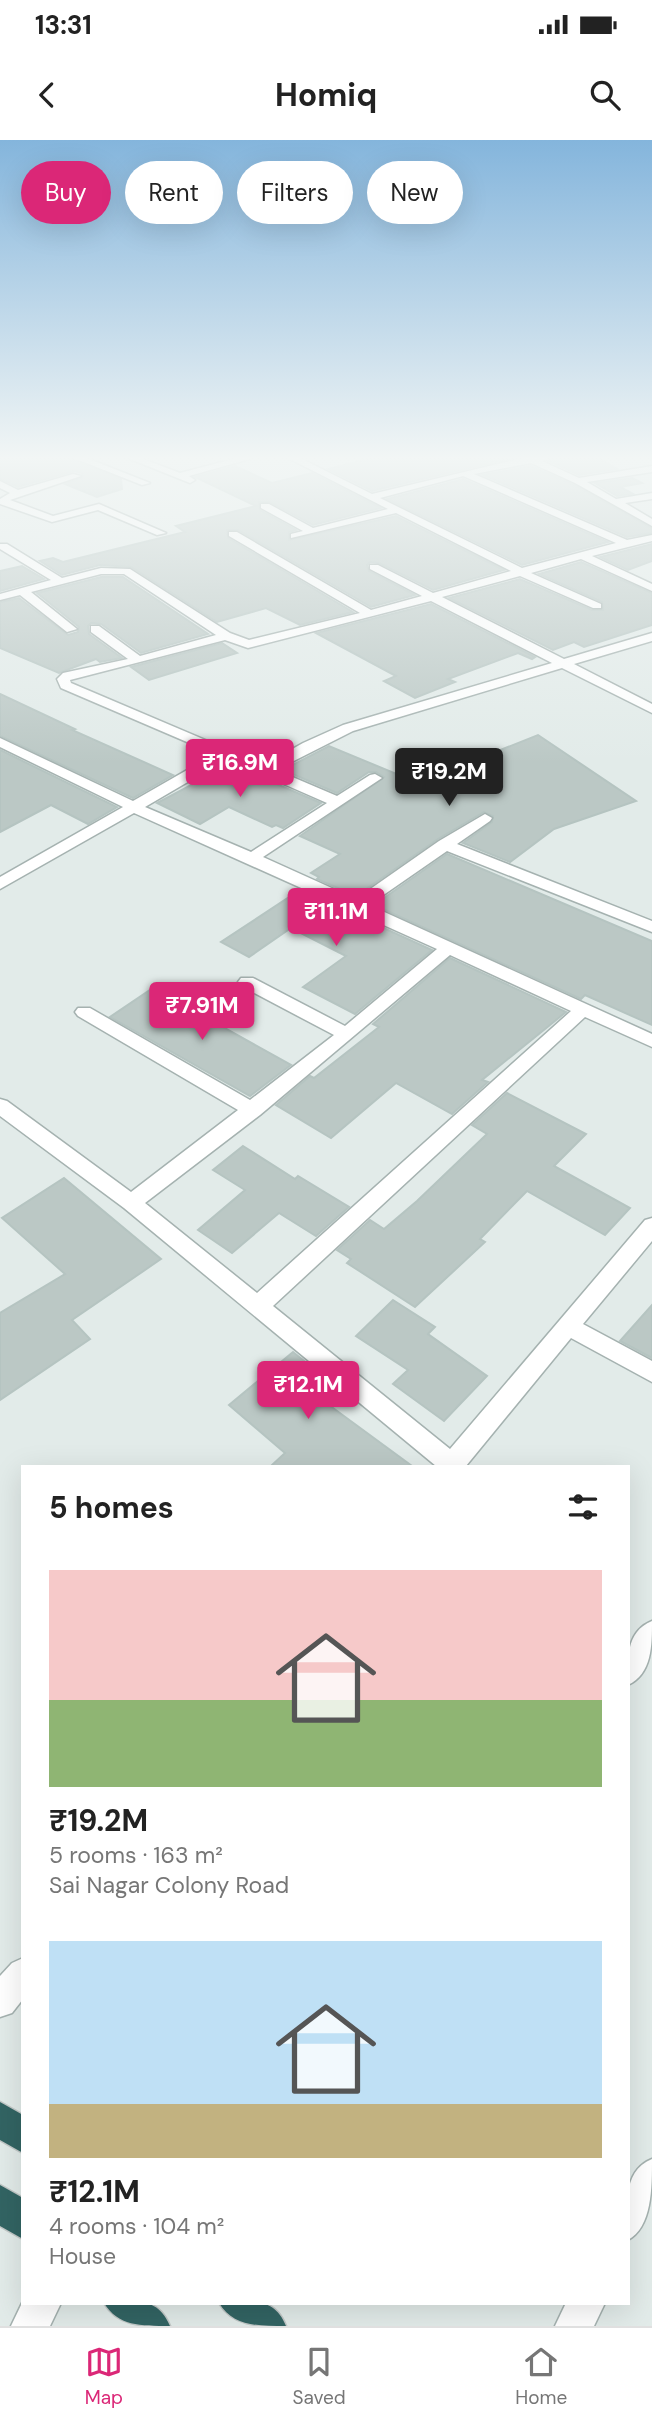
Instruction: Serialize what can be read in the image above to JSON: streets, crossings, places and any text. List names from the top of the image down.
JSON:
{
  "page": {
    "status": "13:31",
    "header": "Homiq",
    "chip": [
      "Buy",
      "Rent",
      "Filters",
      "New"
    ],
    "price": [
      "₹16.9M",
      "₹19.2M",
      "₹11.1M",
      "₹7.91M",
      "₹12.1M"
    ],
    "heading": "5 homes",
    "list": [
      {
        "name": "₹19.2M",
        "note": "5 rooms · 163 m² · Sai Nagar Colony Road"
      },
      {
        "name": "₹12.1M",
        "note": "4 rooms · 104 m² · House"
      }
    ],
    "tabs": ["Map", "Saved", "Home"]
  }
}
